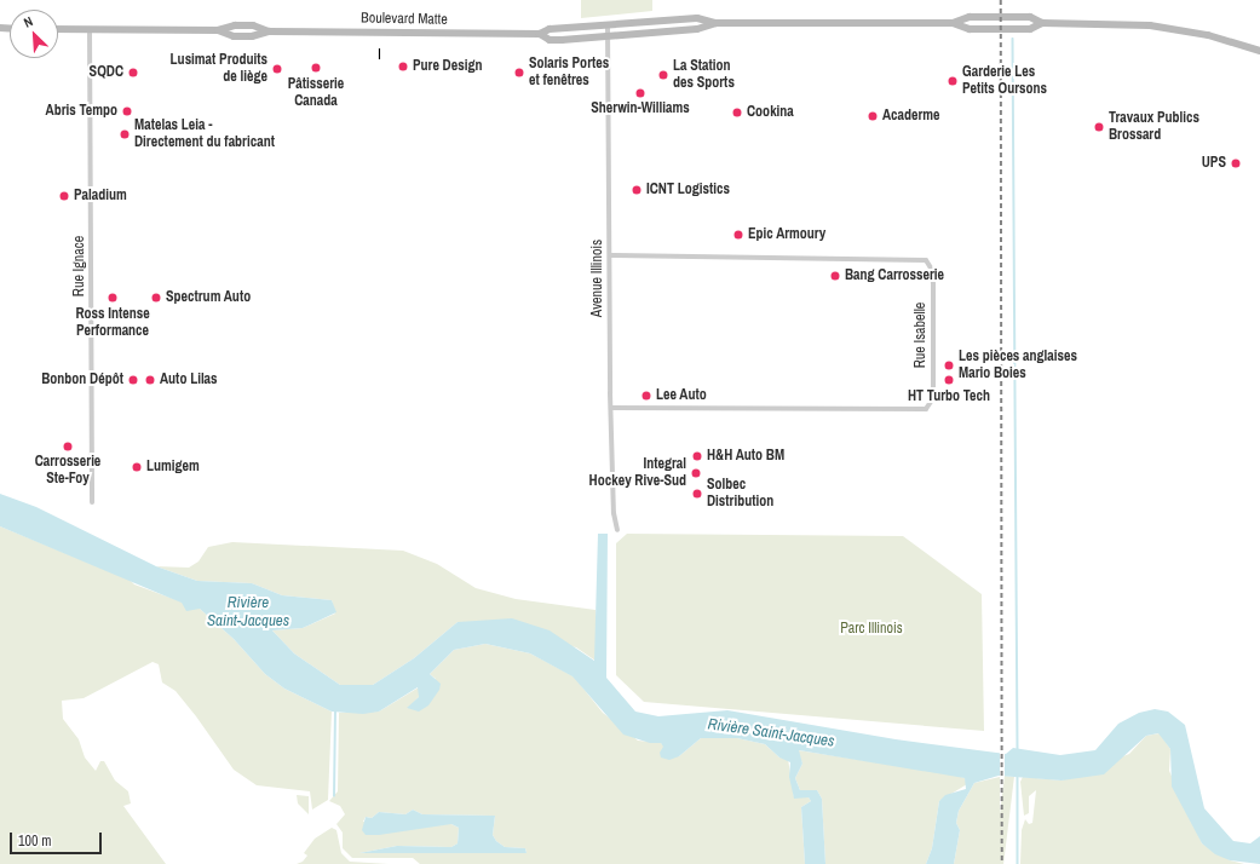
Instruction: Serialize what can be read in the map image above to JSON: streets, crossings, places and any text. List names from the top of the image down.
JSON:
{
  "streets": {
    "main road": ["Boulevard Matte"],
    "street": ["Rue Ignace", "Avenue Illinois", "Rue Isabelle"]
  },
  "crossings": [
    ["Boulevard Matte", "Rue Ignace"],
    ["Boulevard Matte", "Avenue Illinois"],
    ["Avenue Illinois", "Rue Isabelle"]
  ],
  "districts": ["I"],
  "water": ["Rivière Saint-Jacques"],
  "parks": ["Parc Illinois"],
  "places": [
    "Pure Design",
    "Pâtisserie Canada",
    "Lusimat Produits de liège",
    "SQDC",
    "Solaris Portes et fenêtres",
    "La Station des Sports",
    "Garderie Les Petits Oursons",
    "Sherwin-Williams",
    "Abris Tempo",
    "Cookina",
    "Acaderme",
    "Travaux Publics Brossard",
    "Matelas Leia - Directement du fabricant",
    "UPS",
    "ICNT Logistics",
    "Paladium",
    "Epic Armoury",
    "Bang Carrosserie",
    "Ross Intense Performance",
    "Spectrum Auto",
    "Les pièces anglaises Mario Boies",
    "Bonbon Dépôt",
    "Auto Lilas",
    "HT Turbo Tech",
    "Lee Auto",
    "Carrosserie Ste-Foy",
    "H&H Auto BM",
    "Lumigem",
    "Integral Hockey Rive-Sud",
    "Solbec Distribution"
  ],
  "scale_bar": "100 m",
  "north": "top left"
}
